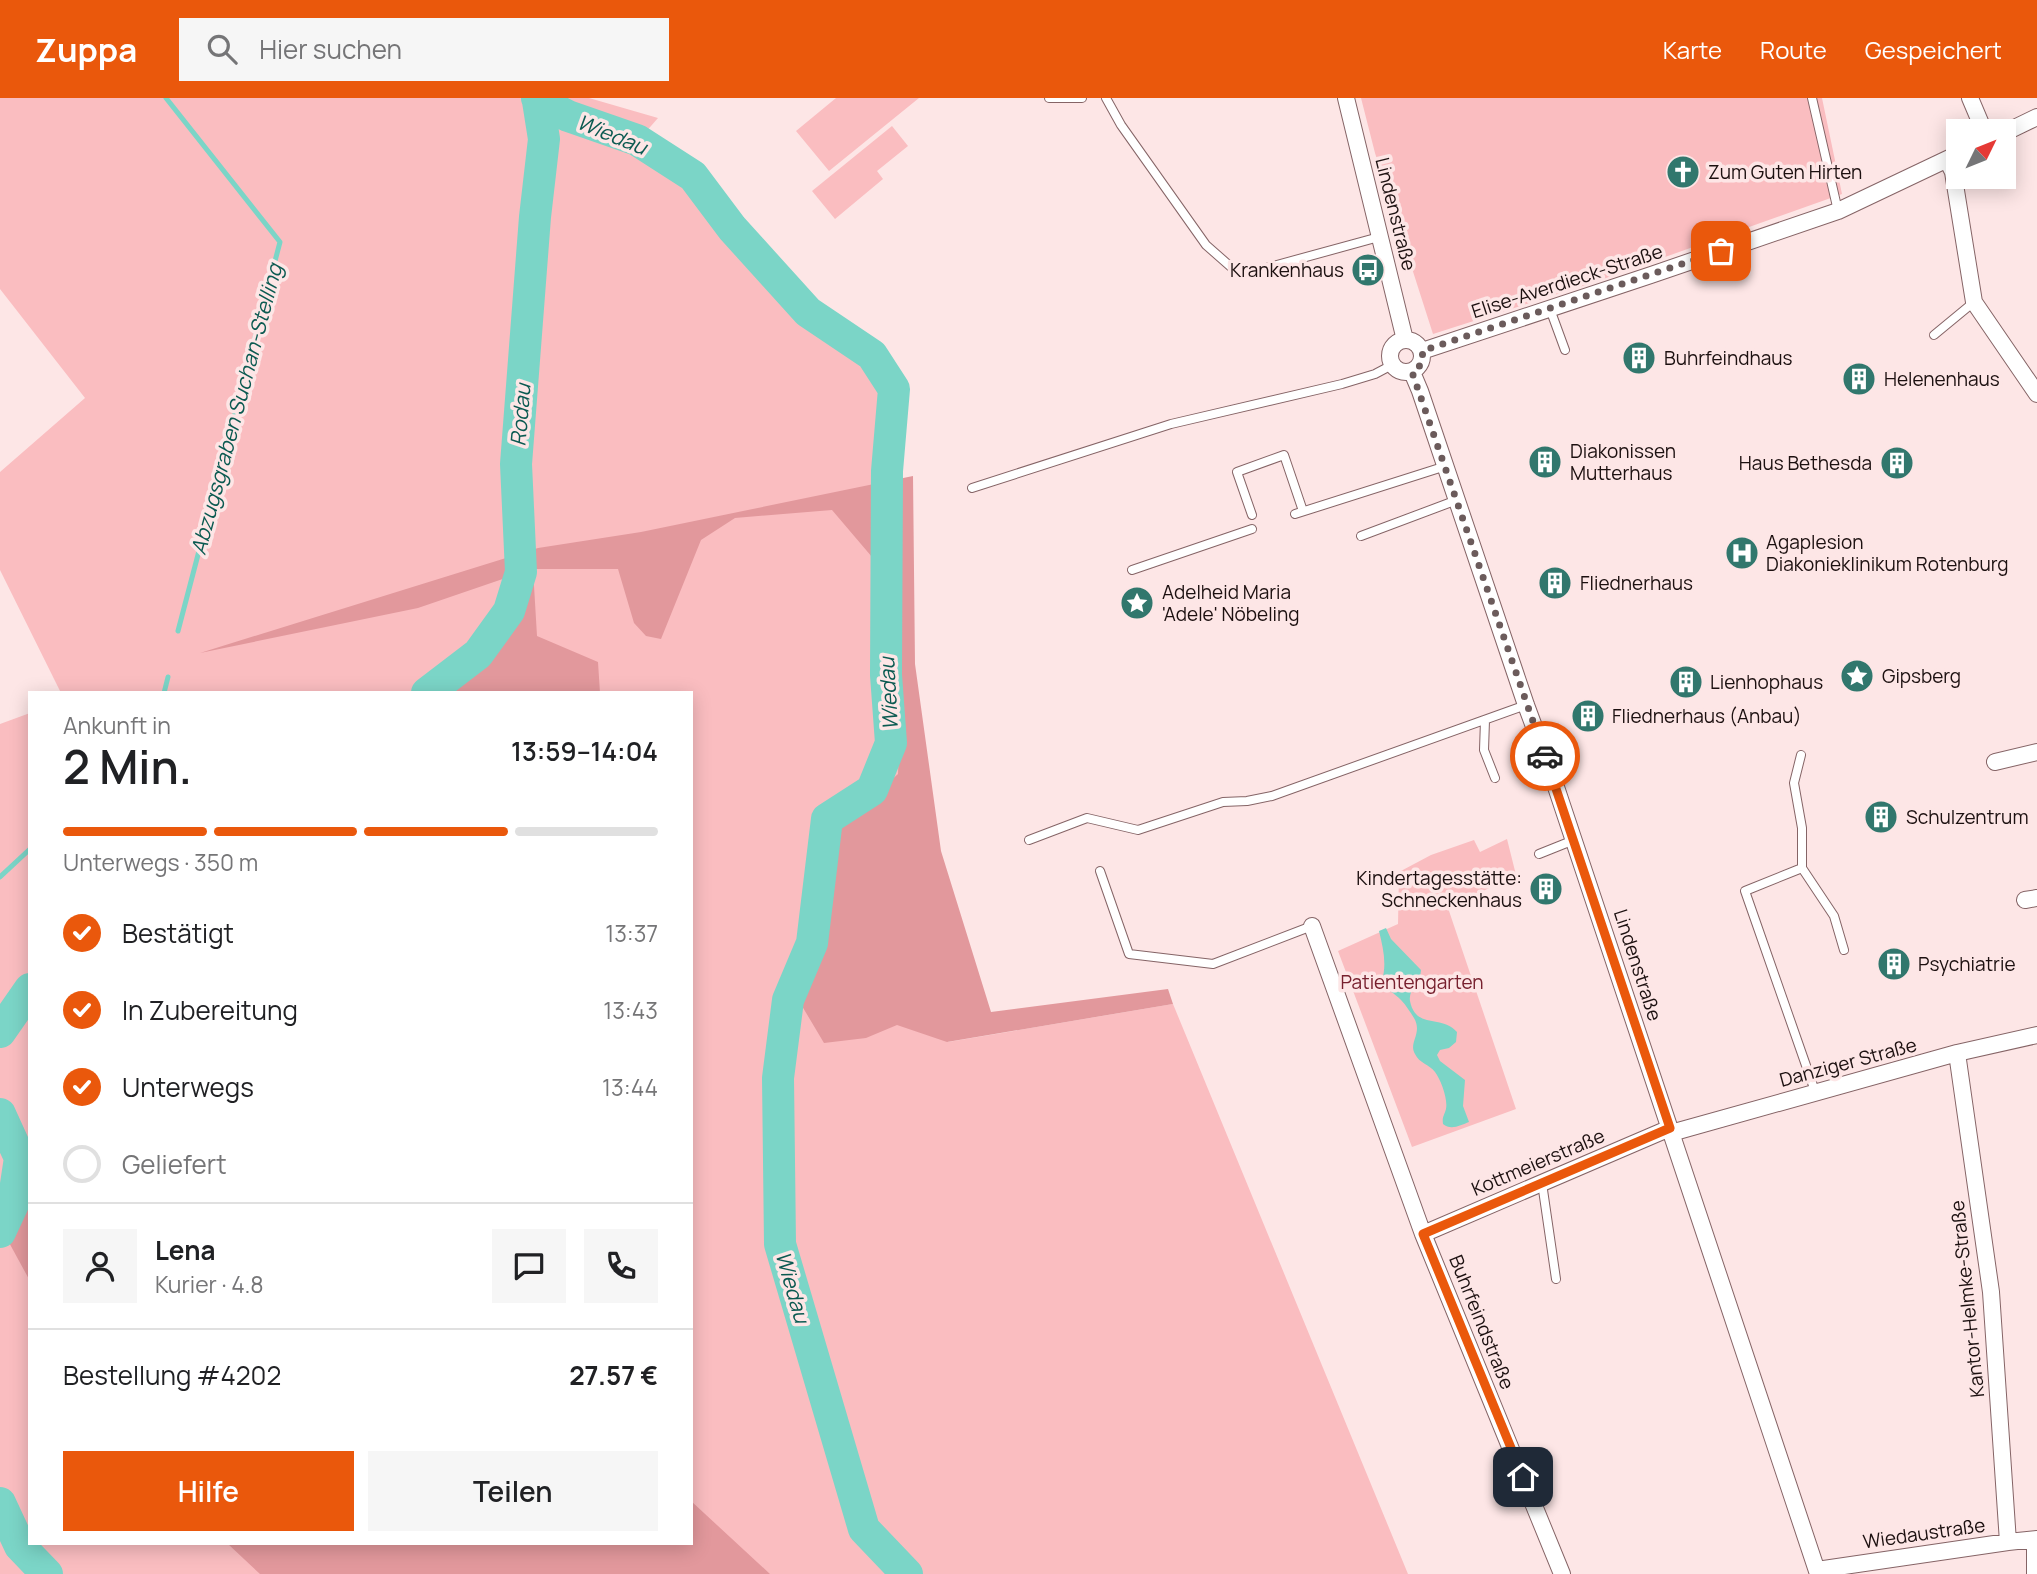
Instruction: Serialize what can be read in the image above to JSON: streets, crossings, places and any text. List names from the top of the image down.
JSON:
{
  "streets": {
    "street": [
      "Lindenstraße",
      "Elise-Averdieck-Straße",
      "Danziger Straße",
      "Kottmeierstraße",
      "Kantor-Helmke-Straße",
      "Buhrfeindstraße",
      "Wiedaustraße"
    ]
  },
  "crossings": [
    ["Lindenstraße", "Elise-Averdieck-Straße"],
    ["Lindenstraße", "Danziger Straße"],
    ["Lindenstraße", "Kottmeierstraße"],
    ["Lindenstraße", "Wiedaustraße"],
    ["Danziger Straße", "Kottmeierstraße"],
    ["Danziger Straße", "Kantor-Helmke-Straße"],
    ["Kottmeierstraße", "Buhrfeindstraße"],
    ["Kantor-Helmke-Straße", "Wiedaustraße"]
  ],
  "water": ["Wiedau", "Abzugsgraben Suchan-Stelling", "Rodau"],
  "parks": ["Patientengarten"],
  "places": {
    "church": ["Zum Guten Hirten"],
    "bus stop": ["Krankenhaus"],
    "building": [
      "Buhrfeindhaus",
      "Helenenhaus",
      "Diakonissen Mutterhaus",
      "Haus Bethesda",
      "Fliednerhaus",
      "Lienhophaus",
      "Fliednerhaus (Anbau)",
      "Schulzentrum",
      "Kindertagesstätte: Schneckenhaus",
      "Psychiatrie"
    ],
    "hospital": ["Agaplesion Diakonieklinikum Rotenburg"],
    "place": ["Adelheid Maria 'Adele' Nöbeling", "Gipsberg"]
  },
  "north": "top right",
  "page": {
    "header": "Zuppa",
    "search": "Hier suchen",
    "nav": ["Karte", "Route", "Gespeichert"],
    "heading": ["2 Min.", "Ankunft in", "13:59–14:04"],
    "panel": [
      "Lena",
      "Kurier · 4.8",
      "Bestellung #4202",
      "27.57 €"
    ],
    "bar": "Unterwegs · 350 m",
    "list": [
      ["Bestätigt", "13:37"],
      ["In Zubereitung", "13:43"],
      ["Unterwegs", "13:44"],
      "Geliefert"
    ],
    "buttons": ["Hilfe", "Teilen"]
  }
}
